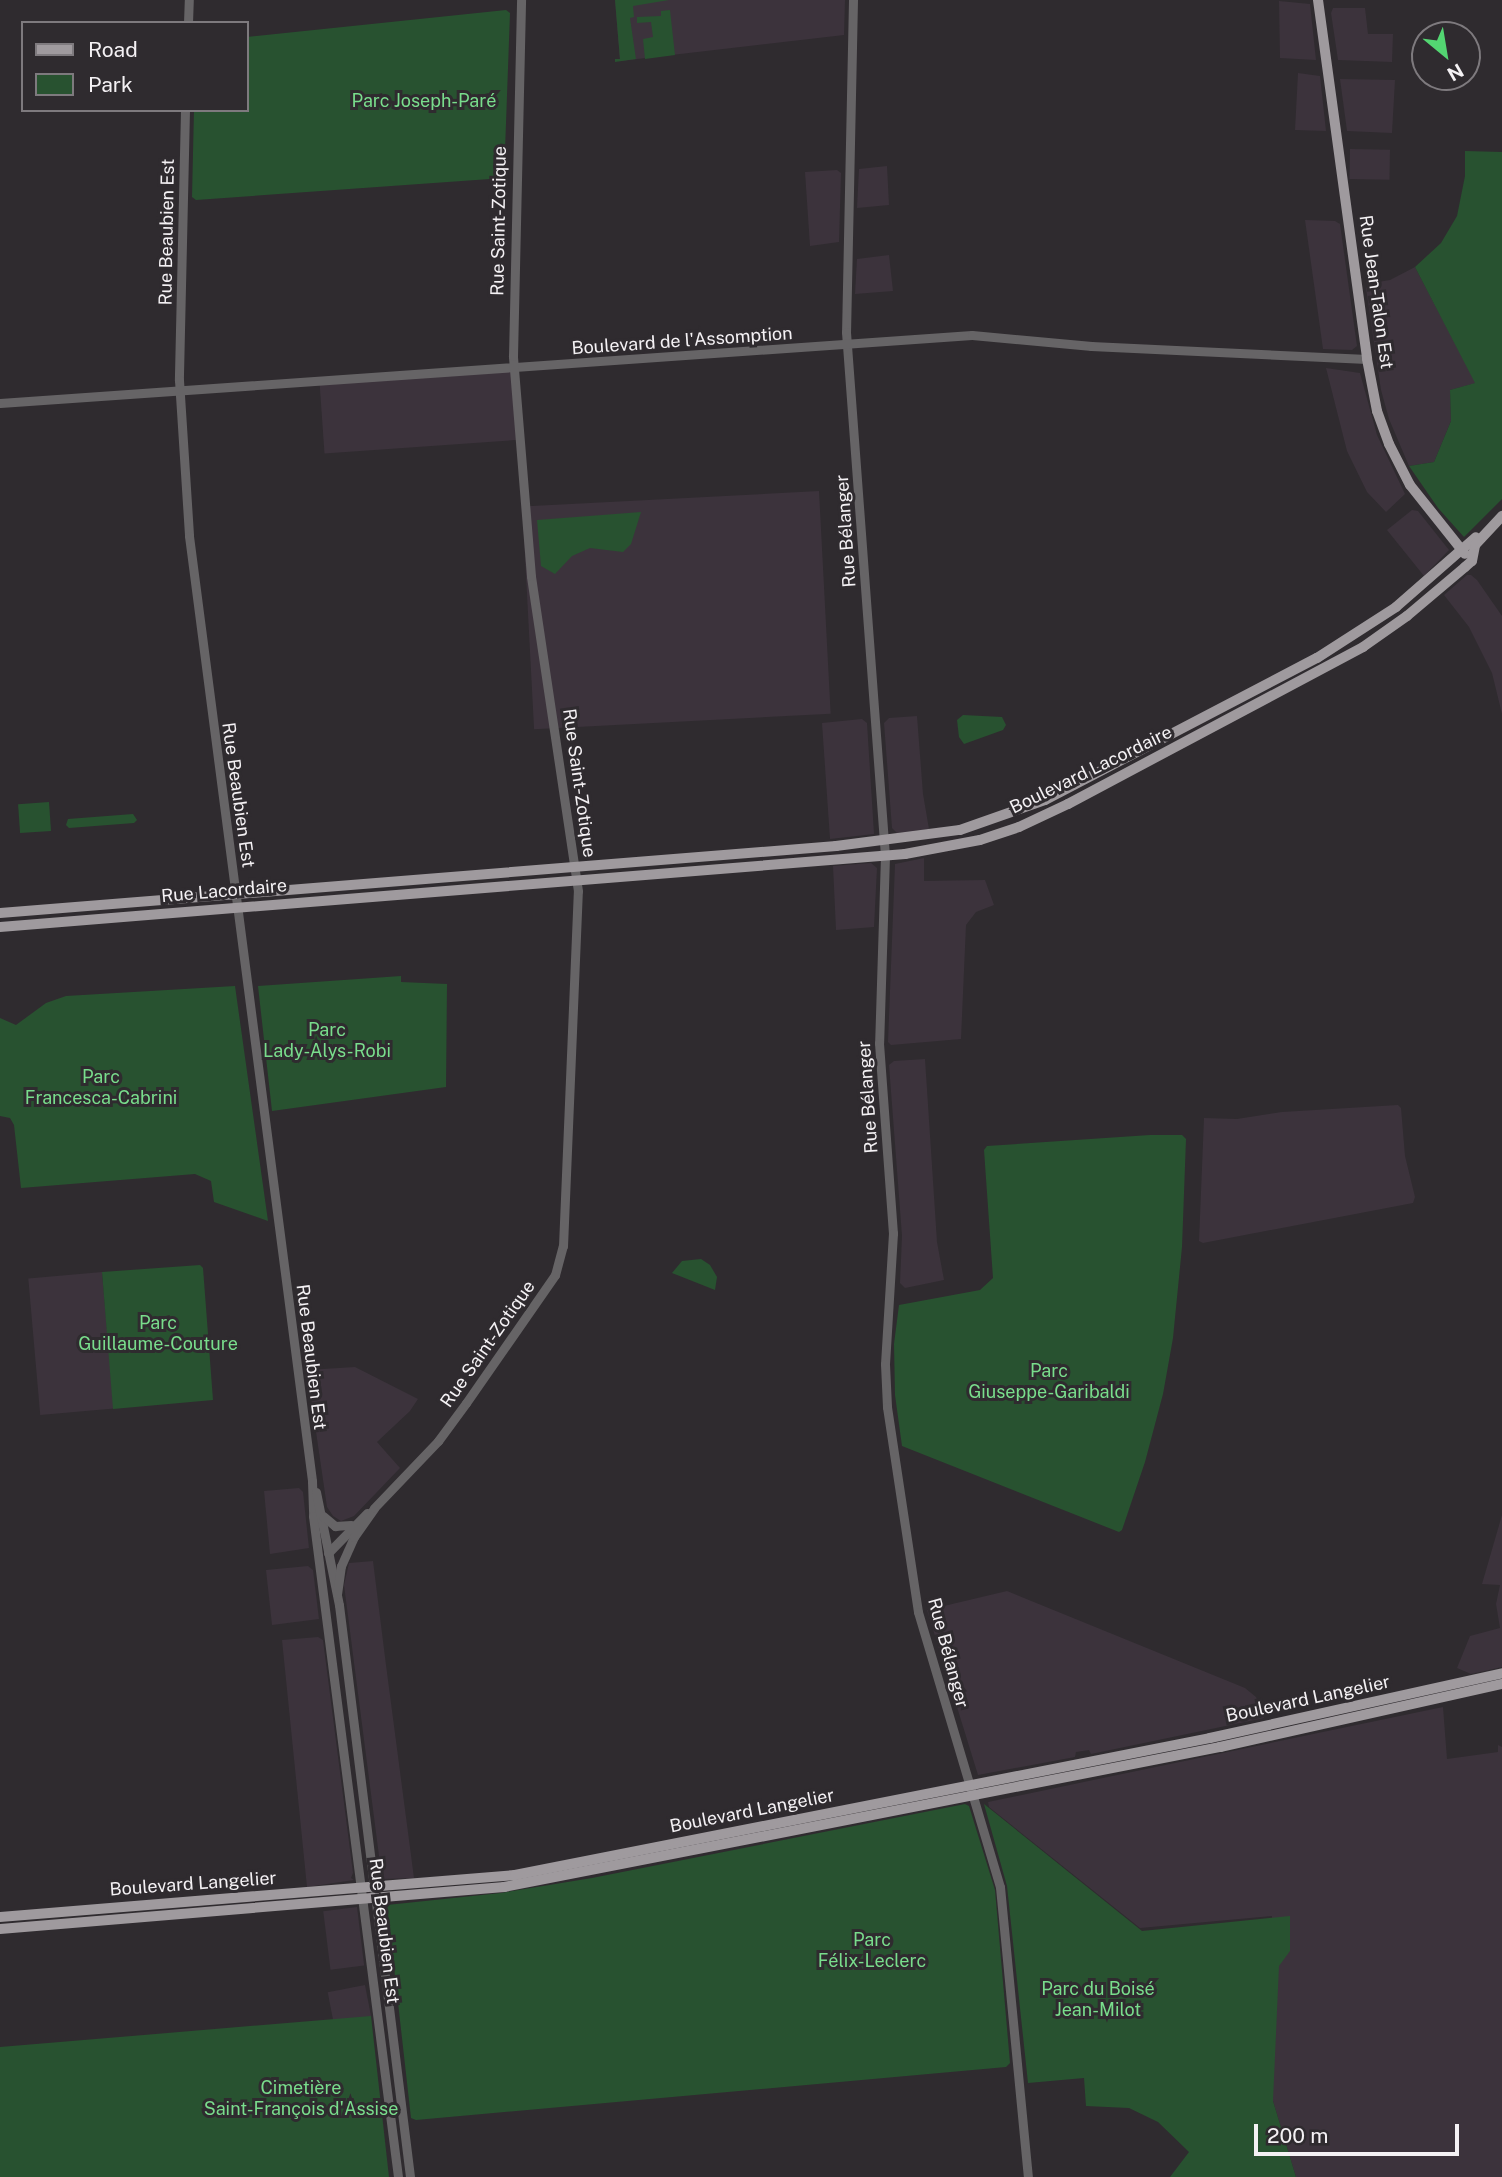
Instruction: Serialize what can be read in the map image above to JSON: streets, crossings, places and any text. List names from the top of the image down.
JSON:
{
  "streets": {
    "main road": [
      "Rue Jean-Talon Est",
      "Boulevard Lacordaire",
      "Rue Lacordaire",
      "Boulevard Langelier"
    ],
    "street": [
      "Rue Saint-Zotique",
      "Rue Beaubien Est",
      "Boulevard de l'Assomption",
      "Rue Bélanger"
    ]
  },
  "crossings": [
    ["Rue Saint-Zotique", "Rue Beaubien Est"],
    ["Rue Saint-Zotique", "Boulevard de l'Assomption"],
    ["Rue Saint-Zotique", "Boulevard Lacordaire"],
    ["Rue Beaubien Est", "Boulevard de l'Assomption"],
    ["Rue Beaubien Est", "Rue Lacordaire"],
    ["Rue Beaubien Est", "Boulevard Langelier"],
    ["Rue Jean-Talon Est", "Boulevard de l'Assomption"],
    ["Rue Jean-Talon Est", "Boulevard Lacordaire"],
    ["Boulevard de l'Assomption", "Rue Bélanger"],
    ["Rue Bélanger", "Boulevard Lacordaire"],
    ["Rue Bélanger", "Boulevard Langelier"],
    ["Boulevard Lacordaire", "Rue Lacordaire"]
  ],
  "parks": [
    "Parc Joseph-Paré",
    "Parc Lady-Alys-Robi",
    "Parc Francesca-Cabrini",
    "Parc Guillaume-Couture",
    "Parc Giuseppe-Garibaldi",
    "Parc Félix-Leclerc",
    "Parc du Boisé Jean-Milot",
    "Cimetière Saint-François d'Assise"
  ],
  "legend": ["Road", "Park"],
  "scale_bar": "200 m",
  "north": "bottom right"
}
